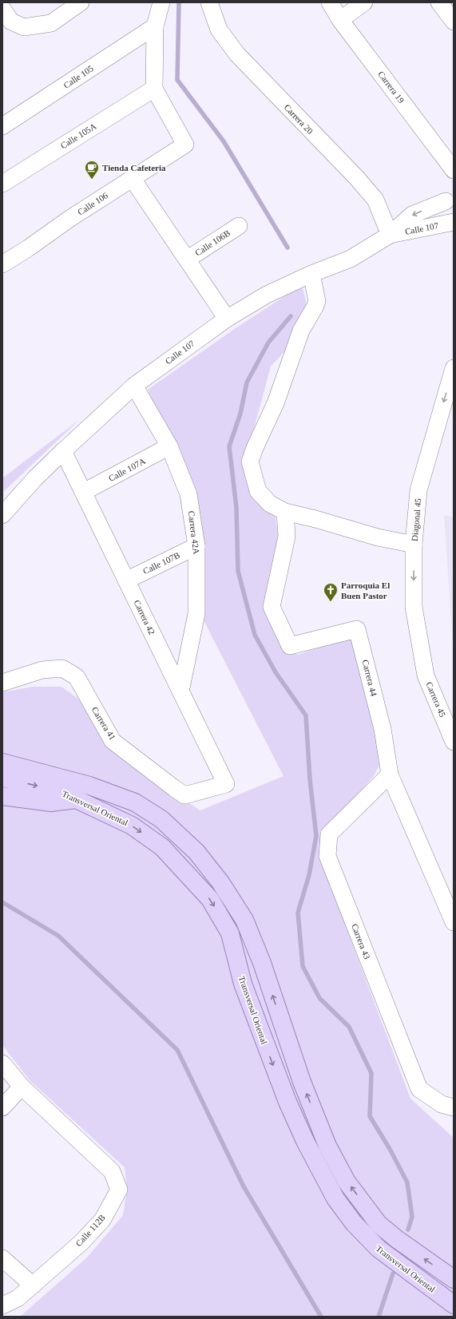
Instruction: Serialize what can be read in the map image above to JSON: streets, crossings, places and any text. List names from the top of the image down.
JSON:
{
  "streets": {
    "main road": ["Transversal Oriental"],
    "street": [
      "Calle 105",
      "Carrera 19",
      "Carrera 20",
      "Calle 105A",
      "Calle 106",
      "Calle 107",
      "Calle 106B",
      "Calle 107A",
      "Diagonal 45",
      "Carrera 42A",
      "Calle 107B",
      "Carrera 42",
      "Carrera 44",
      "Carrera 45",
      "Carrera 41",
      "Carrera 43",
      "Calle 112B"
    ]
  },
  "crossings": [
    ["Carrera 20", "Calle 107"],
    ["Calle 105A", "Calle 106"],
    ["Calle 107", "Carrera 42A"],
    ["Calle 107", "Carrera 42"],
    ["Calle 107A", "Carrera 42A"],
    ["Calle 107A", "Carrera 42"],
    ["Diagonal 45", "Carrera 45"],
    ["Carrera 42A", "Calle 107B"],
    ["Carrera 42A", "Carrera 42"],
    ["Calle 107B", "Carrera 42"],
    ["Carrera 42", "Carrera 41"],
    ["Carrera 44", "Carrera 43"]
  ],
  "one_way": ["Diagonal 45"],
  "places": {
    "cafe": ["Tienda Cafeteria"],
    "church": ["Parroquia El Buen Pastor"]
  }
}
